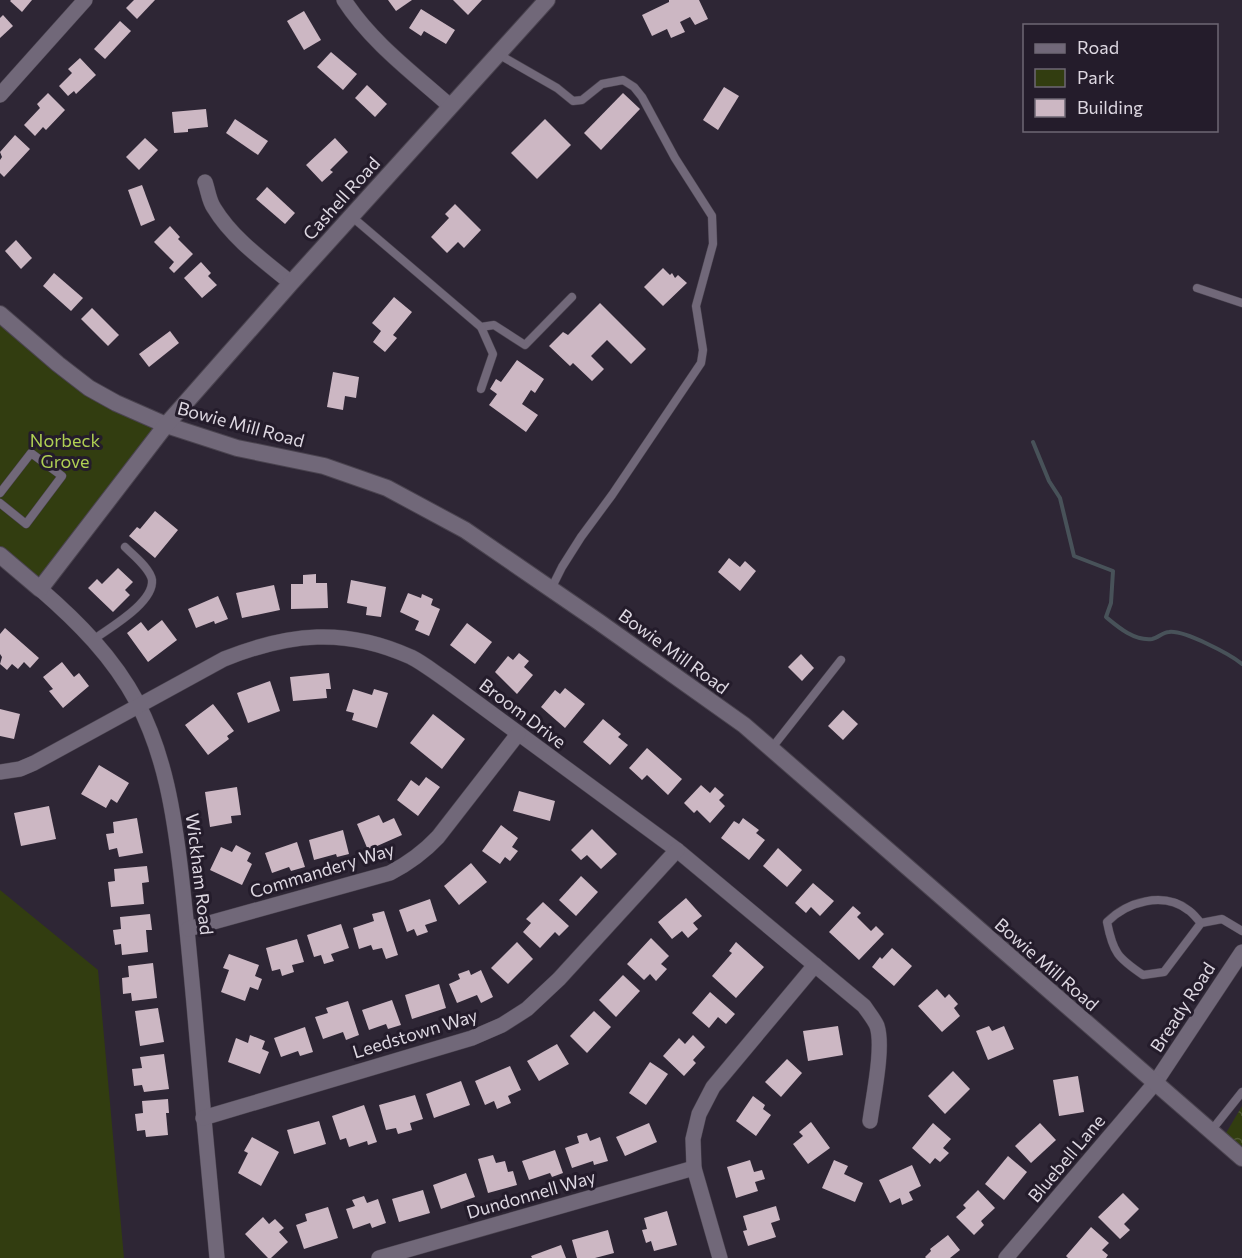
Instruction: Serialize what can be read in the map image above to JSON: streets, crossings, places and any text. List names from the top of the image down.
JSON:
{
  "streets": {
    "street": [
      "Cashell Road",
      "Bowie Mill Road",
      "Broom Drive",
      "Commandery Way",
      "Wickham Road",
      "Bready Road",
      "Leedstown Way",
      "Bluebell Lane",
      "Dundonnell Way"
    ]
  },
  "crossings": [
    ["Cashell Road", "Bowie Mill Road"],
    ["Cashell Road", "Wickham Road"],
    ["Bowie Mill Road", "Bready Road"],
    ["Bowie Mill Road", "Bluebell Lane"],
    ["Broom Drive", "Commandery Way"],
    ["Broom Drive", "Wickham Road"],
    ["Broom Drive", "Leedstown Way"],
    ["Commandery Way", "Wickham Road"],
    ["Wickham Road", "Leedstown Way"],
    ["Bready Road", "Bluebell Lane"]
  ],
  "parks": ["Norbeck Grove"],
  "legend": ["Road", "Park", "Building"]
}
